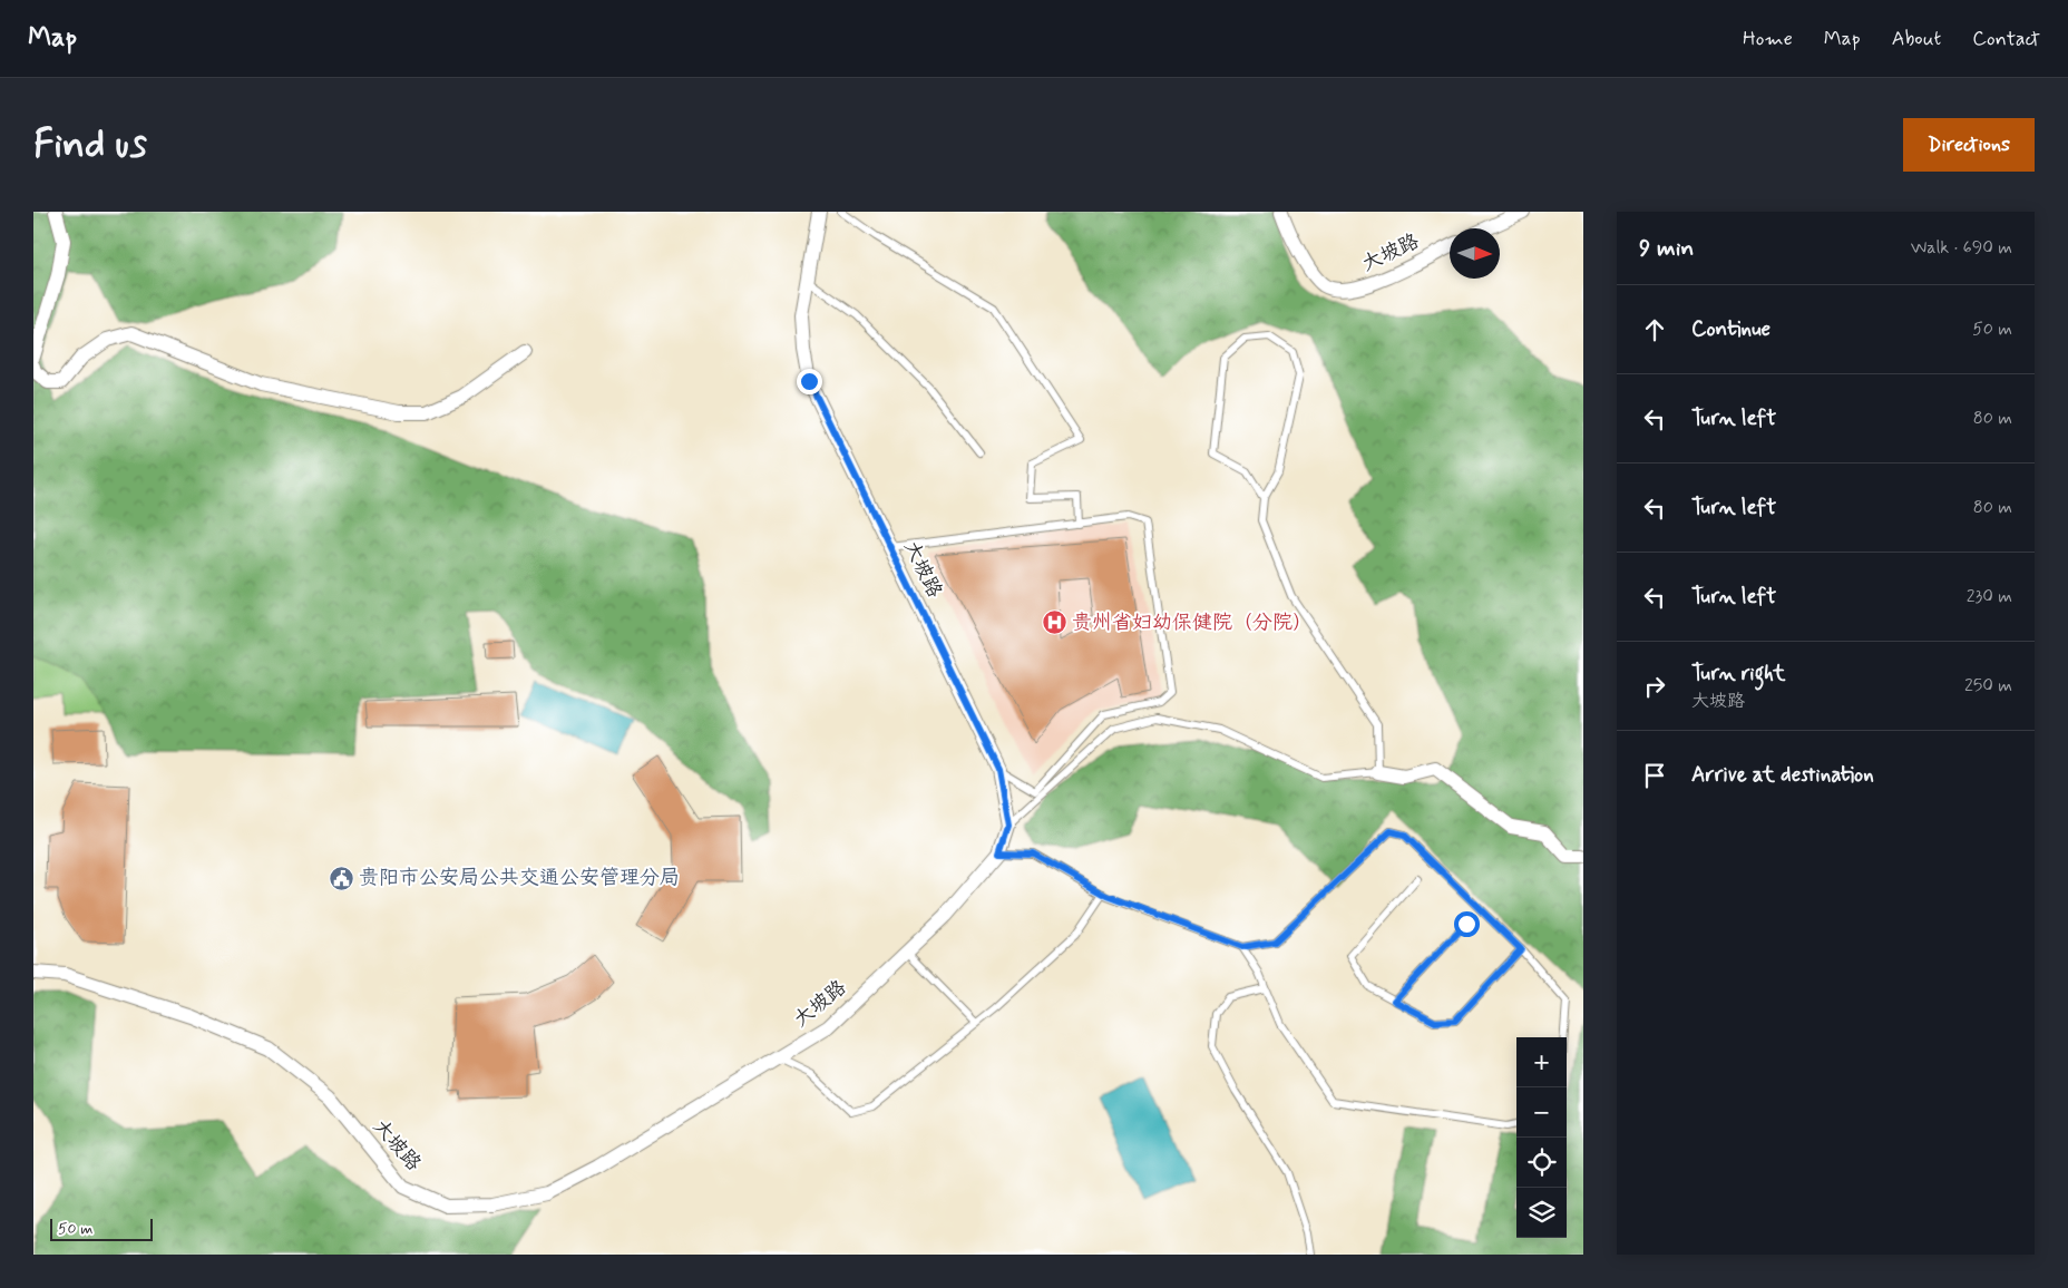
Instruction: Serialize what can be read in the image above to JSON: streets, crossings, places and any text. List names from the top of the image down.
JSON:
{
  "streets": {
    "street": ["大坡路"]
  },
  "places": {
    "hospital": ["贵州省妇幼保健院（分院）"],
    "public building": ["贵阳市公安局公共交通公安管理分局"]
  },
  "scale_bar": "50 m",
  "north": "right",
  "page": {
    "header": "Map",
    "nav": [
      "Home",
      "Map",
      "About",
      "Contact"
    ],
    "buttons": "Directions",
    "title": "Find us",
    "heading": ["9 min", "Walk · 690 m"],
    "list": [
      ["Continue", "50 m"],
      ["Turn left", "80 m"],
      ["Turn left", "80 m"],
      ["Turn left", "230 m"],
      ["Turn right", "大坡路", "250 m"],
      "Arrive at destination"
    ],
    "map_buttons": ["+", "−"],
    "scale": "50 m"
  }
}
